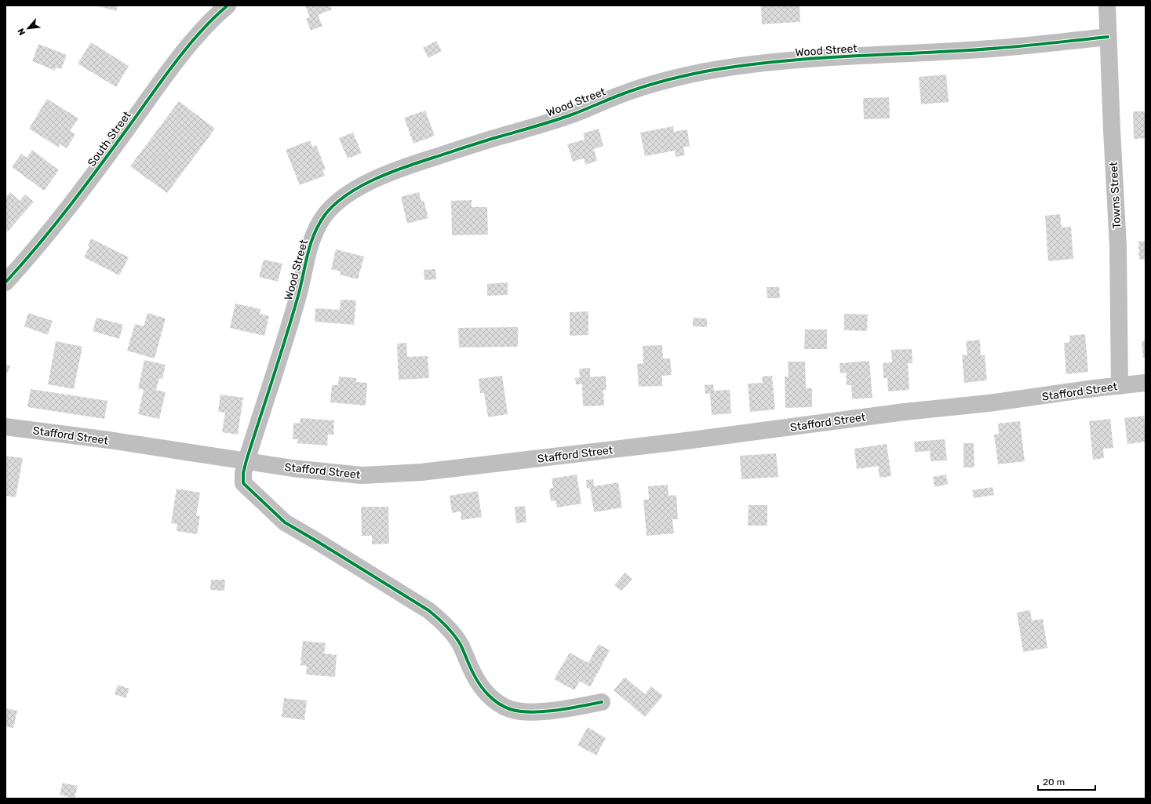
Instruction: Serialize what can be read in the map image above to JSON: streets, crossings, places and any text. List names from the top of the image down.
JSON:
{
  "streets": {
    "street": [
      "Wood Street",
      "South Street",
      "Towns Street",
      "Stafford Street"
    ]
  },
  "crossings": [
    ["Wood Street", "Towns Street"],
    ["Wood Street", "Stafford Street"],
    ["Towns Street", "Stafford Street"]
  ],
  "scale_bar": "20 m",
  "north": "bottom left"
}
